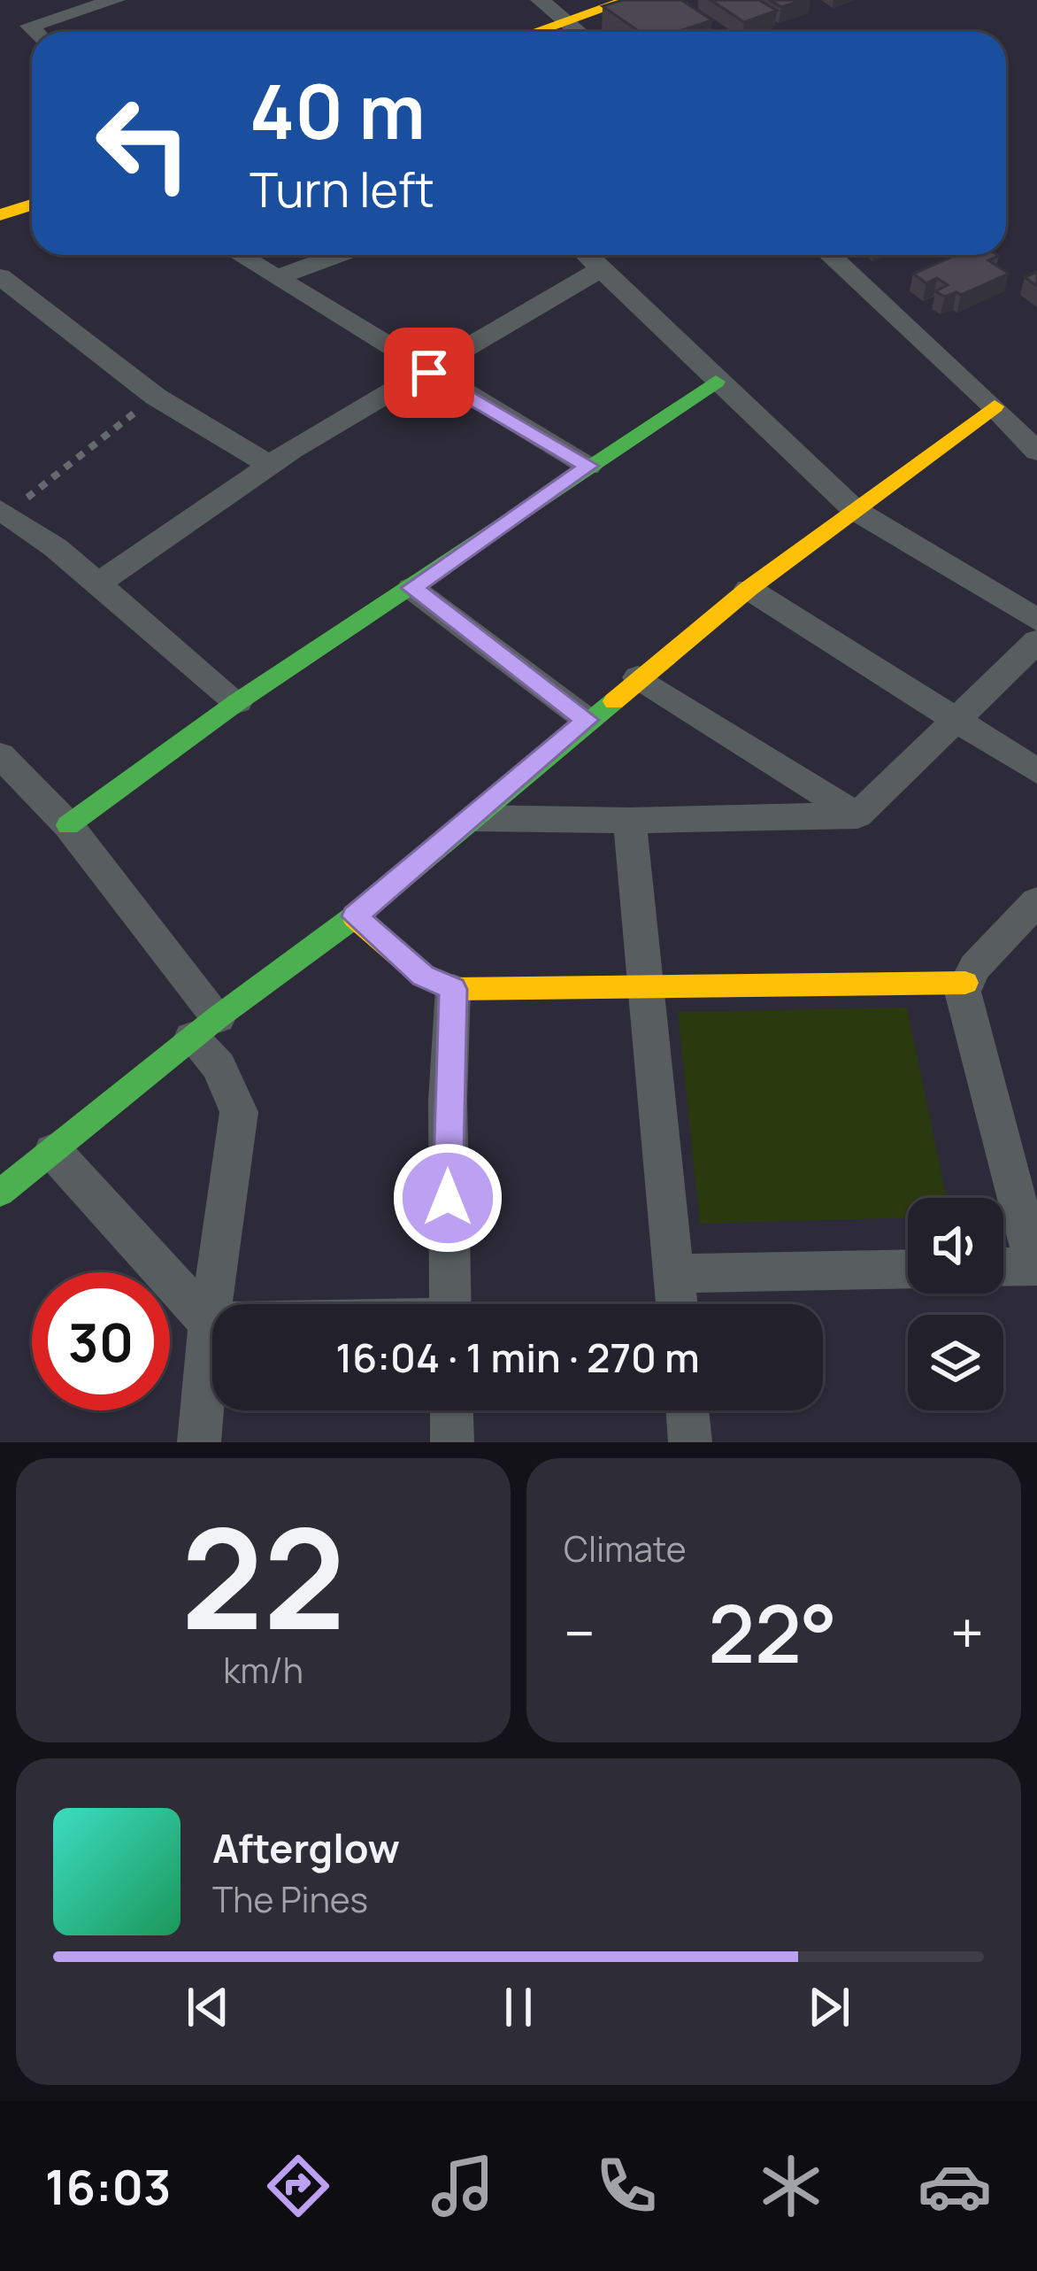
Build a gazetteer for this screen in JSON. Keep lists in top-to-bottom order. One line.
{"page":{"turn":["40 m","Turn left"],"limit":"30","trip":"16:04 · 1 min · 270 m","tile":[["22","km/h"],"Climate"],"heat":["−","22°","+"],"song":["Afterglow","The Pines"],"tabs":"16:03"}}
